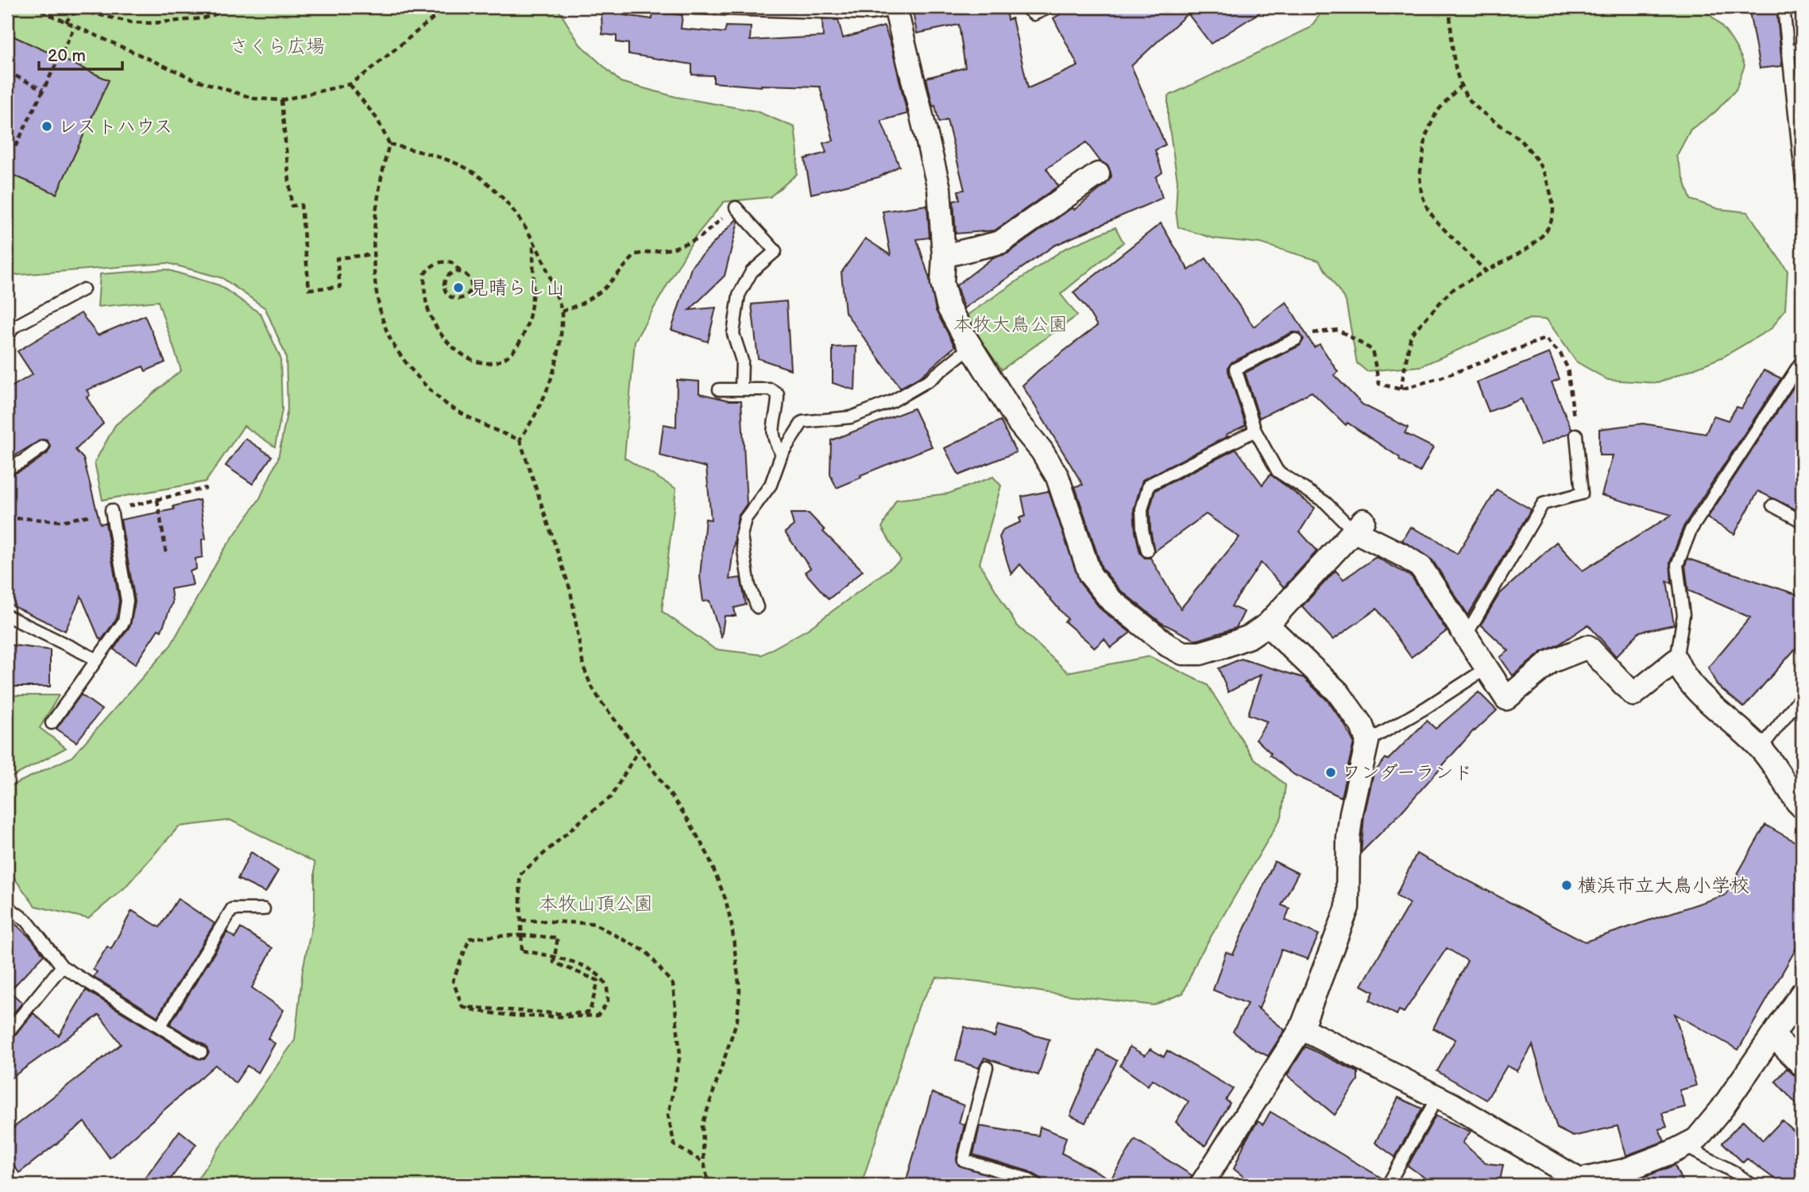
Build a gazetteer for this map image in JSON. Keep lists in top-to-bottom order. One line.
{"parks":["さくら広場","本牧大鳥公園","本牧山頂公園"],"places":["レストハウス","見晴らし山","ワンダーランド","横浜市立大鳥小学校"],"scale_bar":"20 m"}
